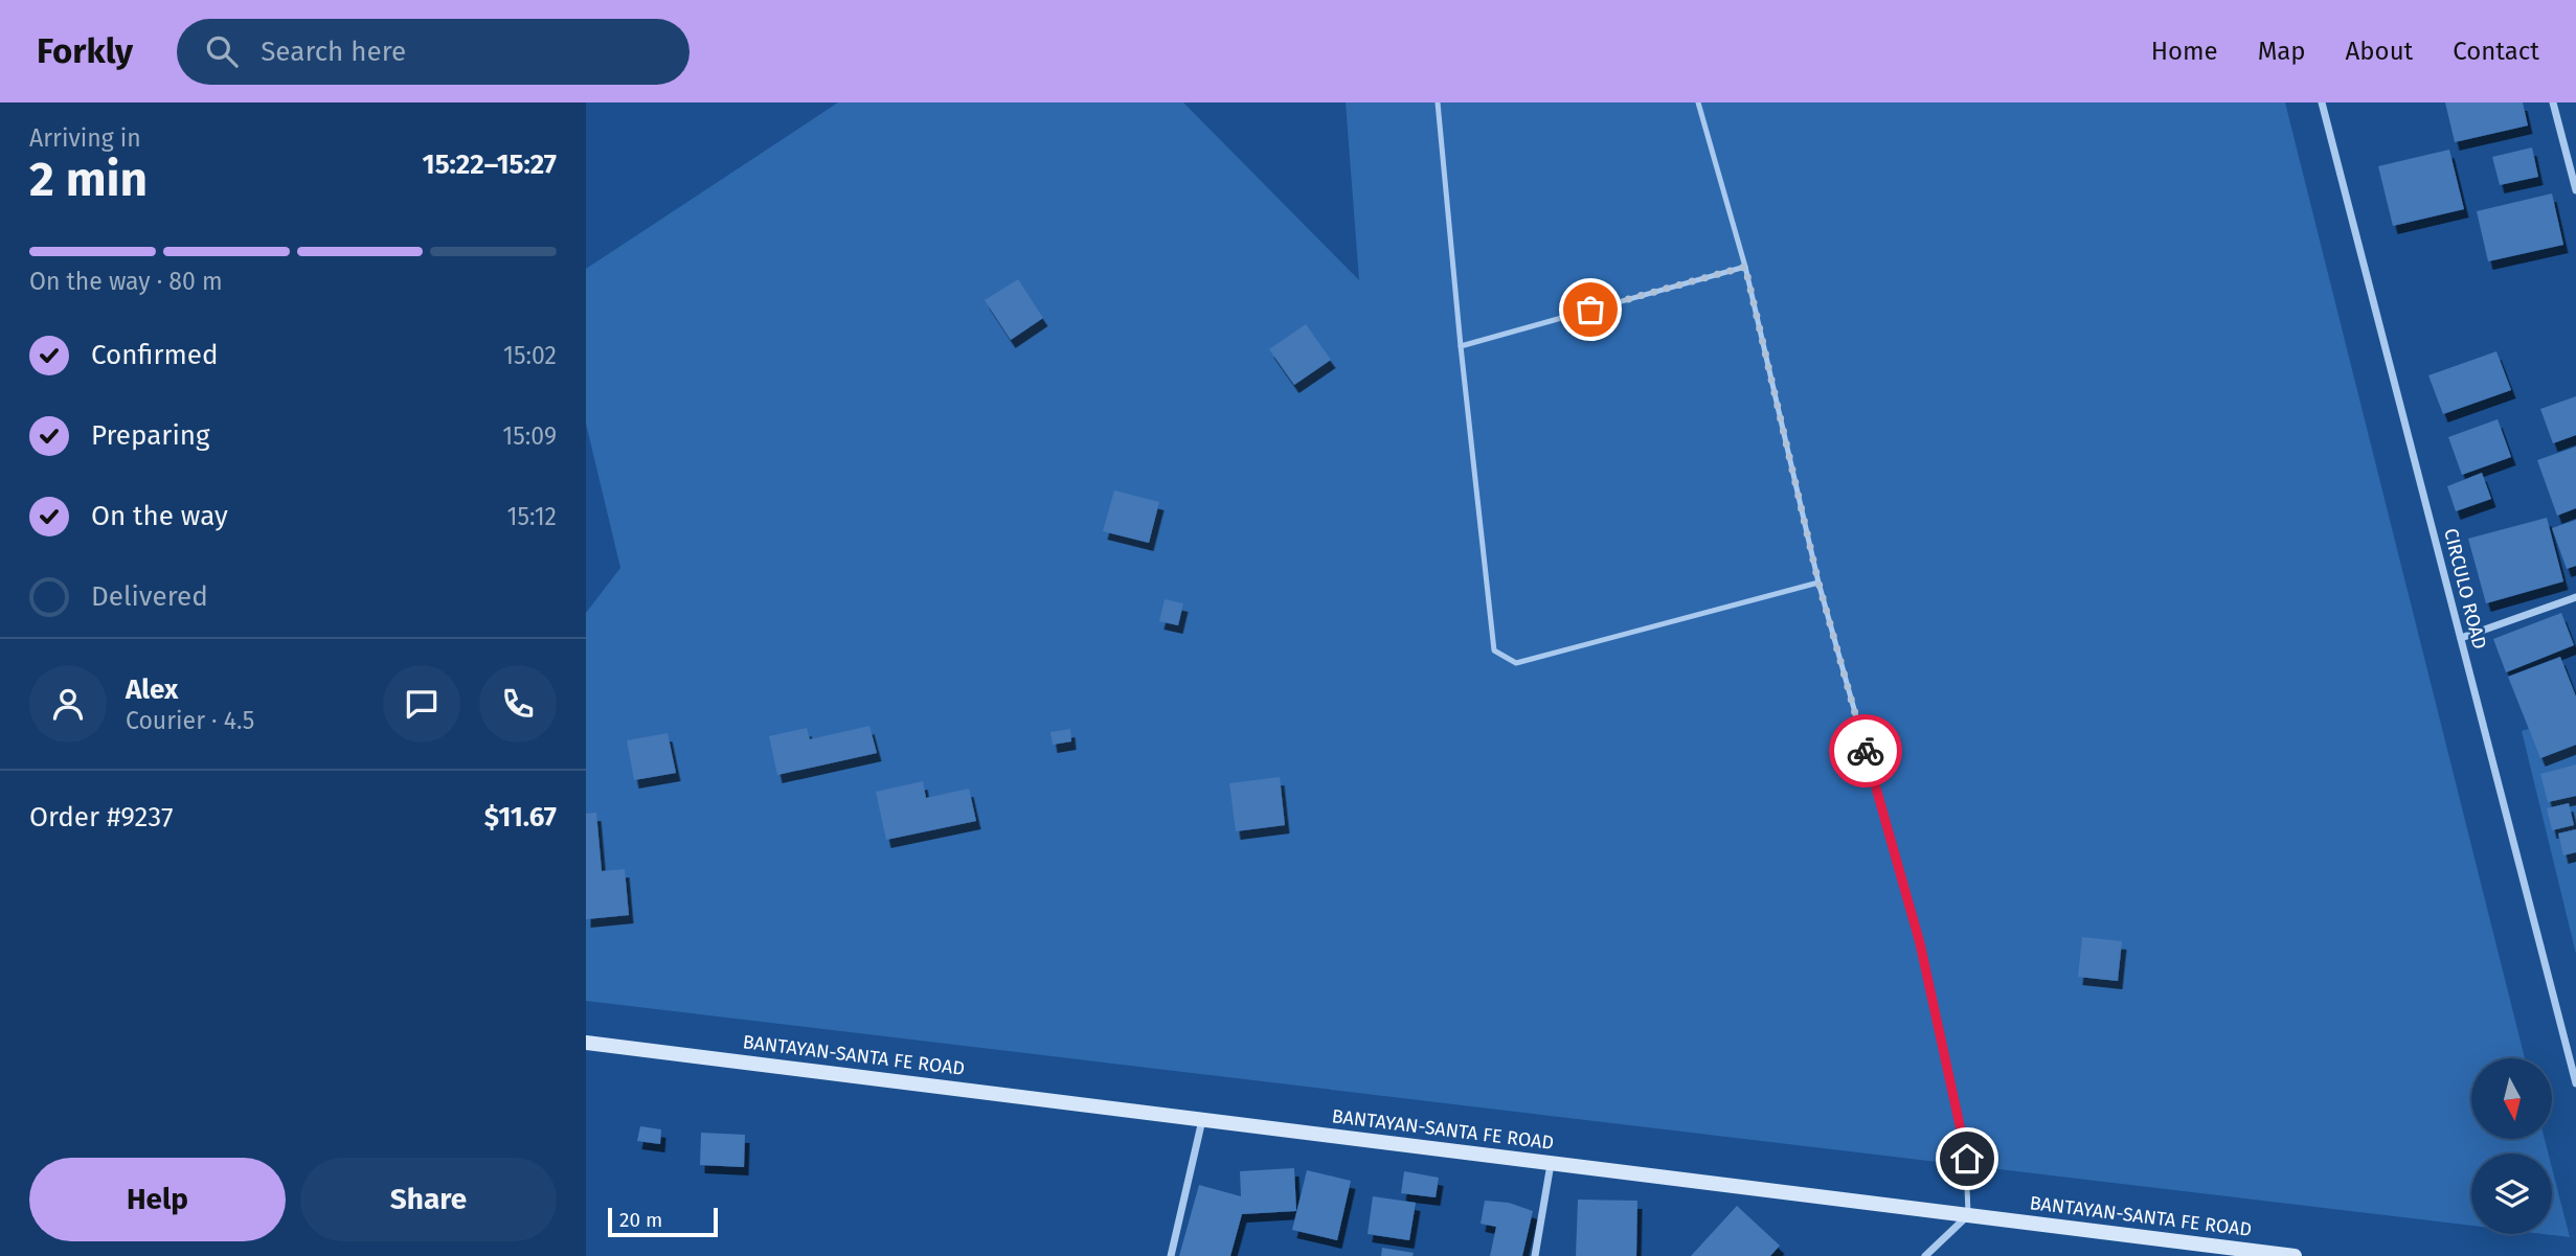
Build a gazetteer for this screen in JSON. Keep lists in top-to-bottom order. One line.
{"streets":{"main road":["BANTAYAN-SANTA FE ROAD"],"street":["CIRCULO ROAD"]},"scale_bar":"20 m","north":"bottom","page":{"header":"Forkly","search":"Search here","nav":["Home","Map","About","Contact"],"heading":["2 min","Arriving in","15:22–15:27"],"panel":["Alex","Courier · 4.5","Order #9237","$11.67"],"bar":"On the way · 80 m","list":[["Confirmed","15:02"],["Preparing","15:09"],["On the way","15:12"],"Delivered"],"buttons":["Help","Share"],"scale":"20 m"}}
